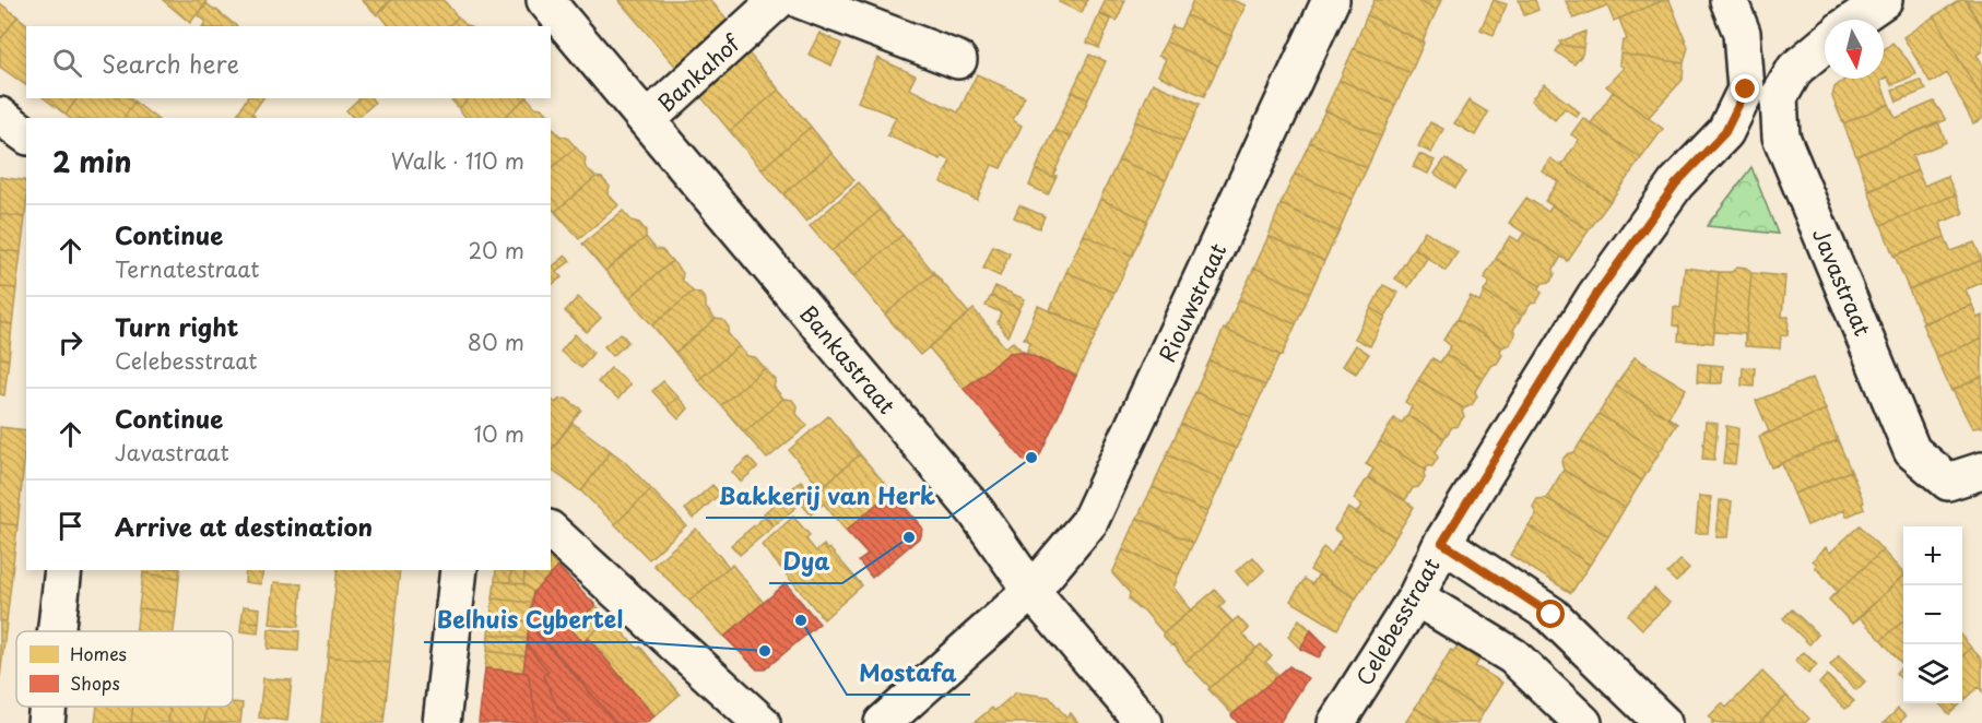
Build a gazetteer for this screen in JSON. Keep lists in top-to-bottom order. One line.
{"streets":{"street":["Bankahof","Javastraat","Riouwstraat","Bankastraat","Celebesstraat"]},"crossings":[["Bankahof","Bankastraat"],["Riouwstraat","Bankastraat"]],"places":["Bakkerij van Herk","Dya","Mostafa","Belhuis Cybertel"],"legend":["Homes","Shops"],"north":"bottom","page":{"search":"Search here","heading":["2 min","Walk · 110 m"],"list":[["Continue","Ternatestraat","20 m"],["Turn right","Celebesstraat","80 m"],["Continue","Javastraat","10 m"],"Arrive at destination"],"map_buttons":["+","−"]}}
